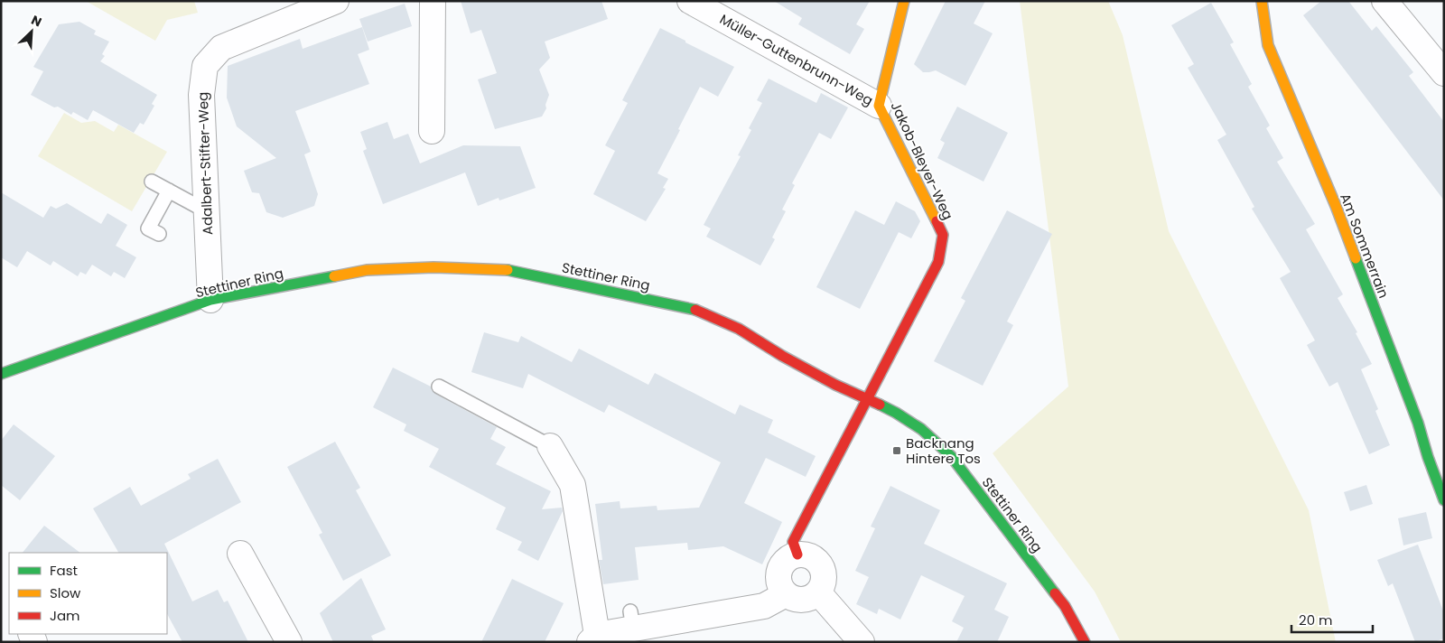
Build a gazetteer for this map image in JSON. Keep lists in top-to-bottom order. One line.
{"streets":{"street":["Müller-Guttenbrunn-Weg","Jakob-Bleyer-Weg","Adalbert-Stifter-Weg","Am Sommerrain","Stettiner Ring"]},"crossings":[["Müller-Guttenbrunn-Weg","Jakob-Bleyer-Weg"],["Jakob-Bleyer-Weg","Stettiner Ring"],["Adalbert-Stifter-Weg","Stettiner Ring"]],"places":{"transit":["Backnang Hintere Tos"]},"legend":["Fast","Slow","Jam"],"scale_bar":"20 m","north":"top right"}
